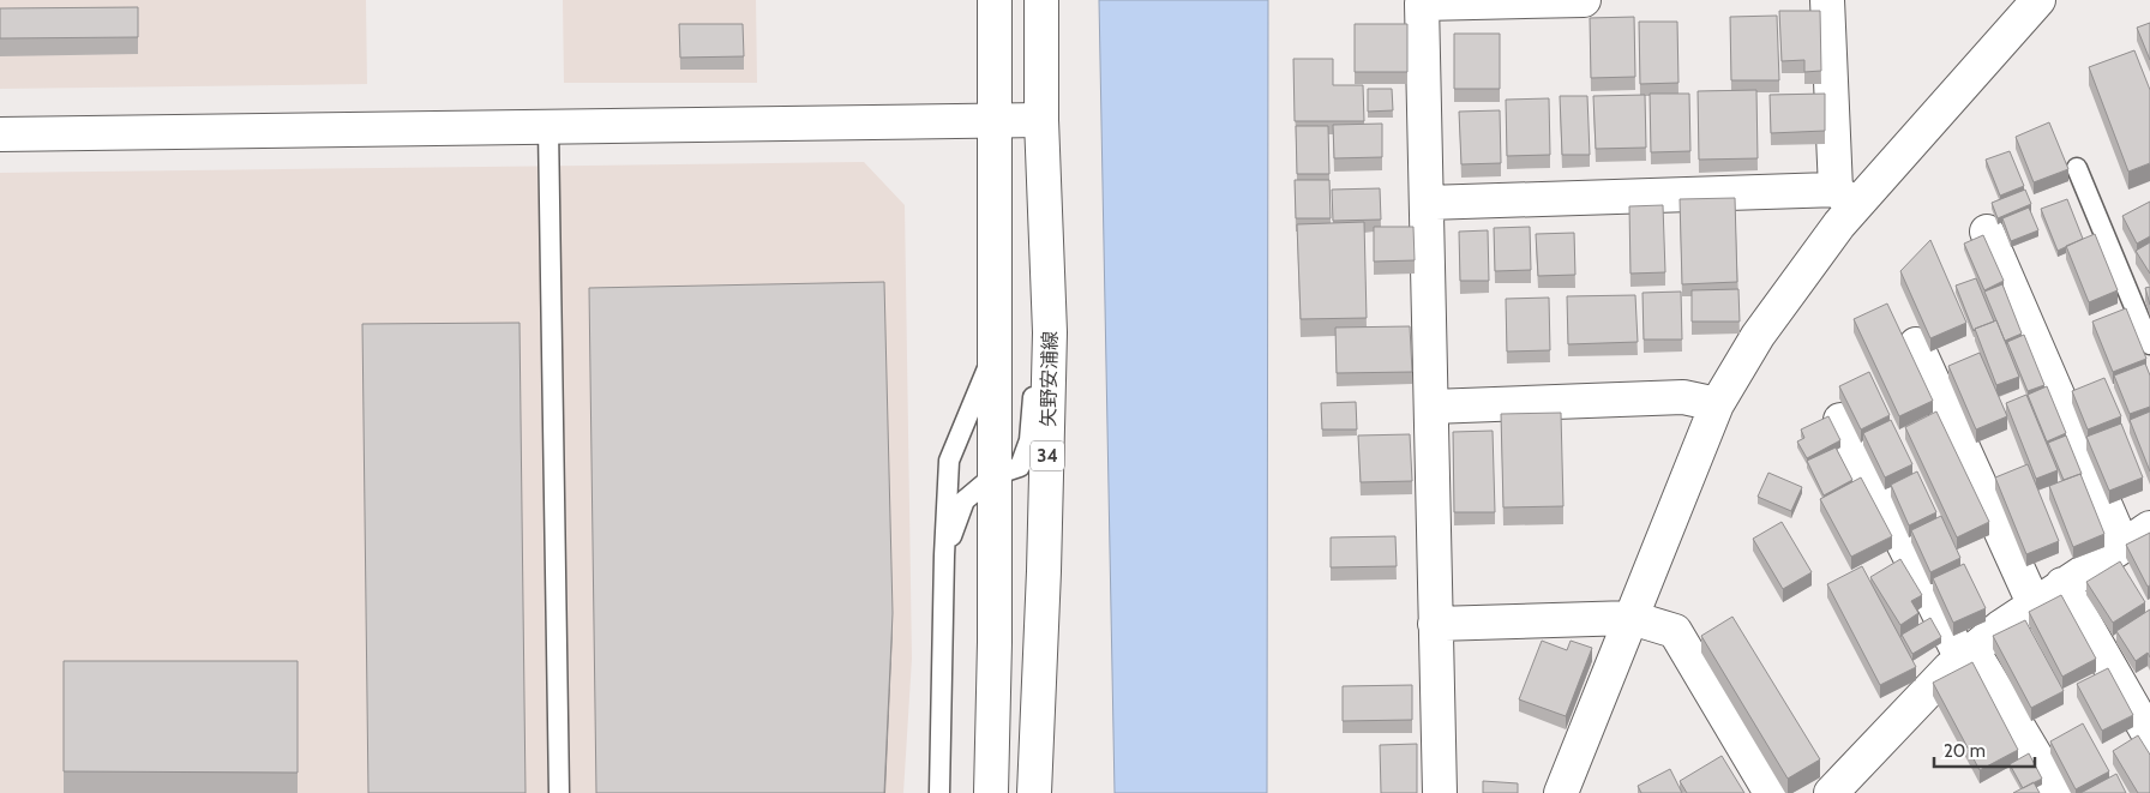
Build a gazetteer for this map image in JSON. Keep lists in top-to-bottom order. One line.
{"streets":{"street":["矢野安浦線","34"]},"scale_bar":"20 m"}
